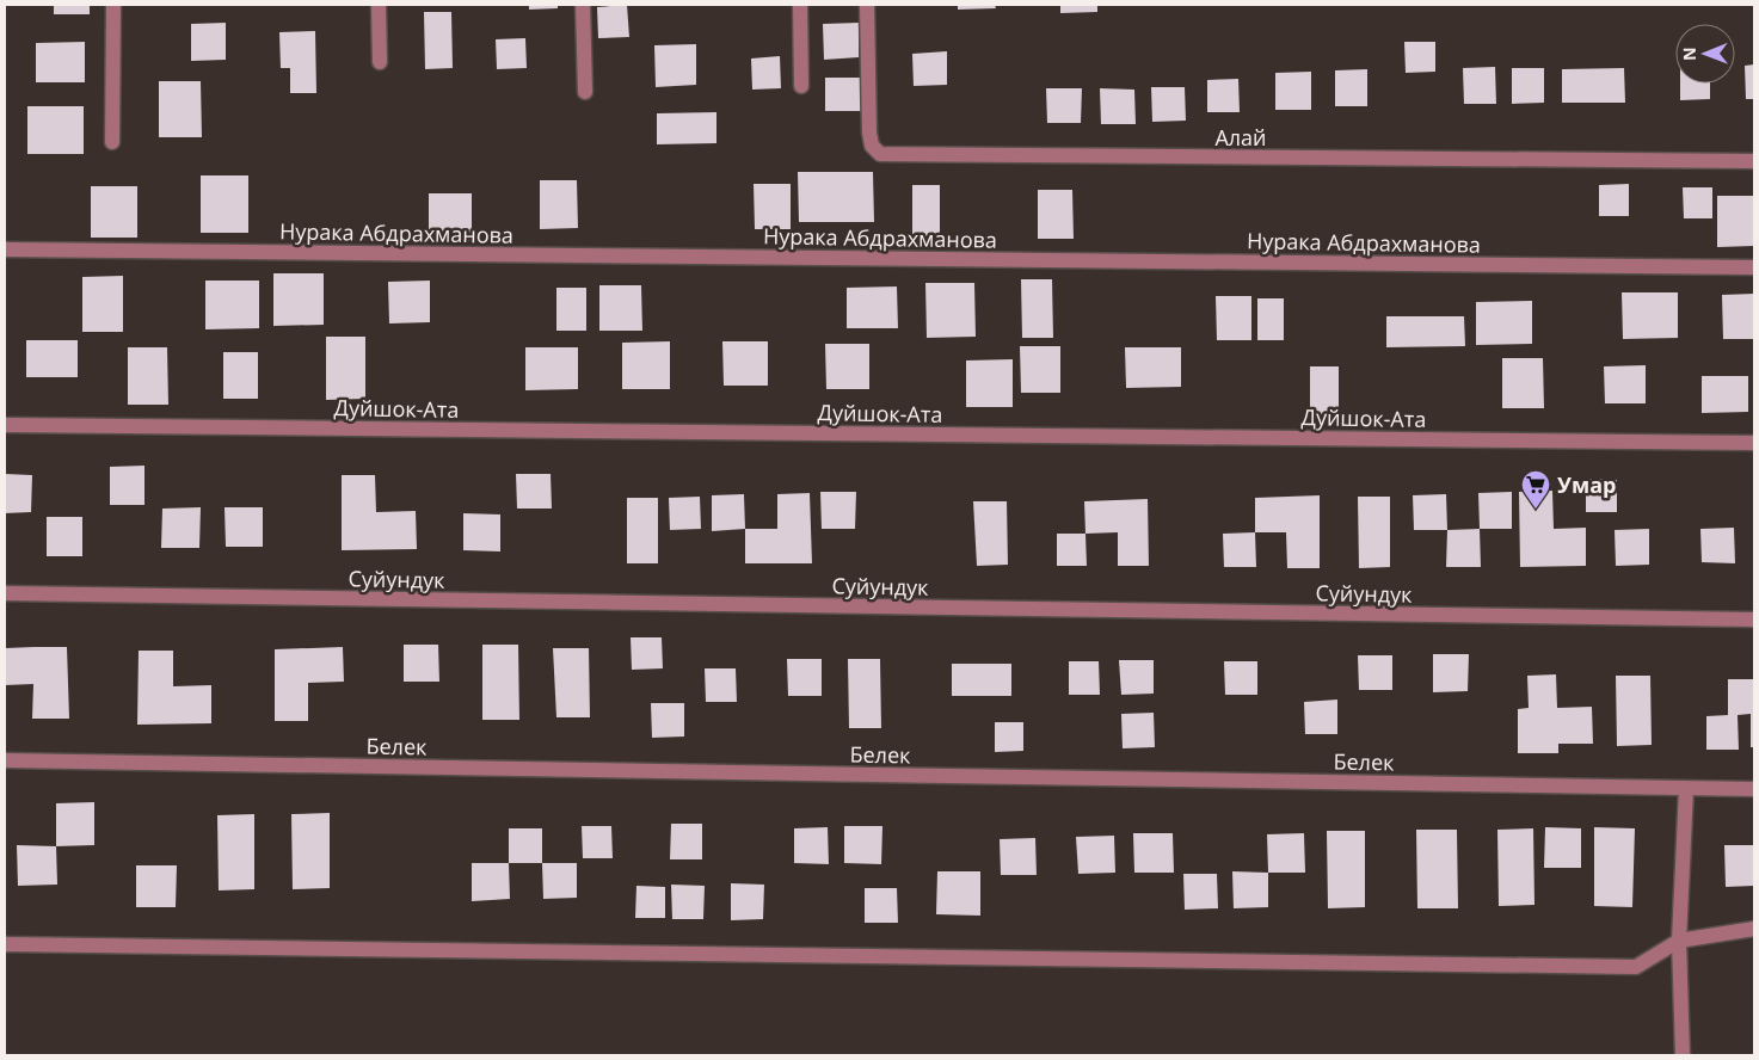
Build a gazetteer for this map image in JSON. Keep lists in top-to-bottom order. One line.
{"streets":{"street":["Алай","Нурака Абдрахманова","Дуйшок-Ата","Суйундук","Белек"]},"places":{"supermarket":["Умар"]},"north":"left"}
